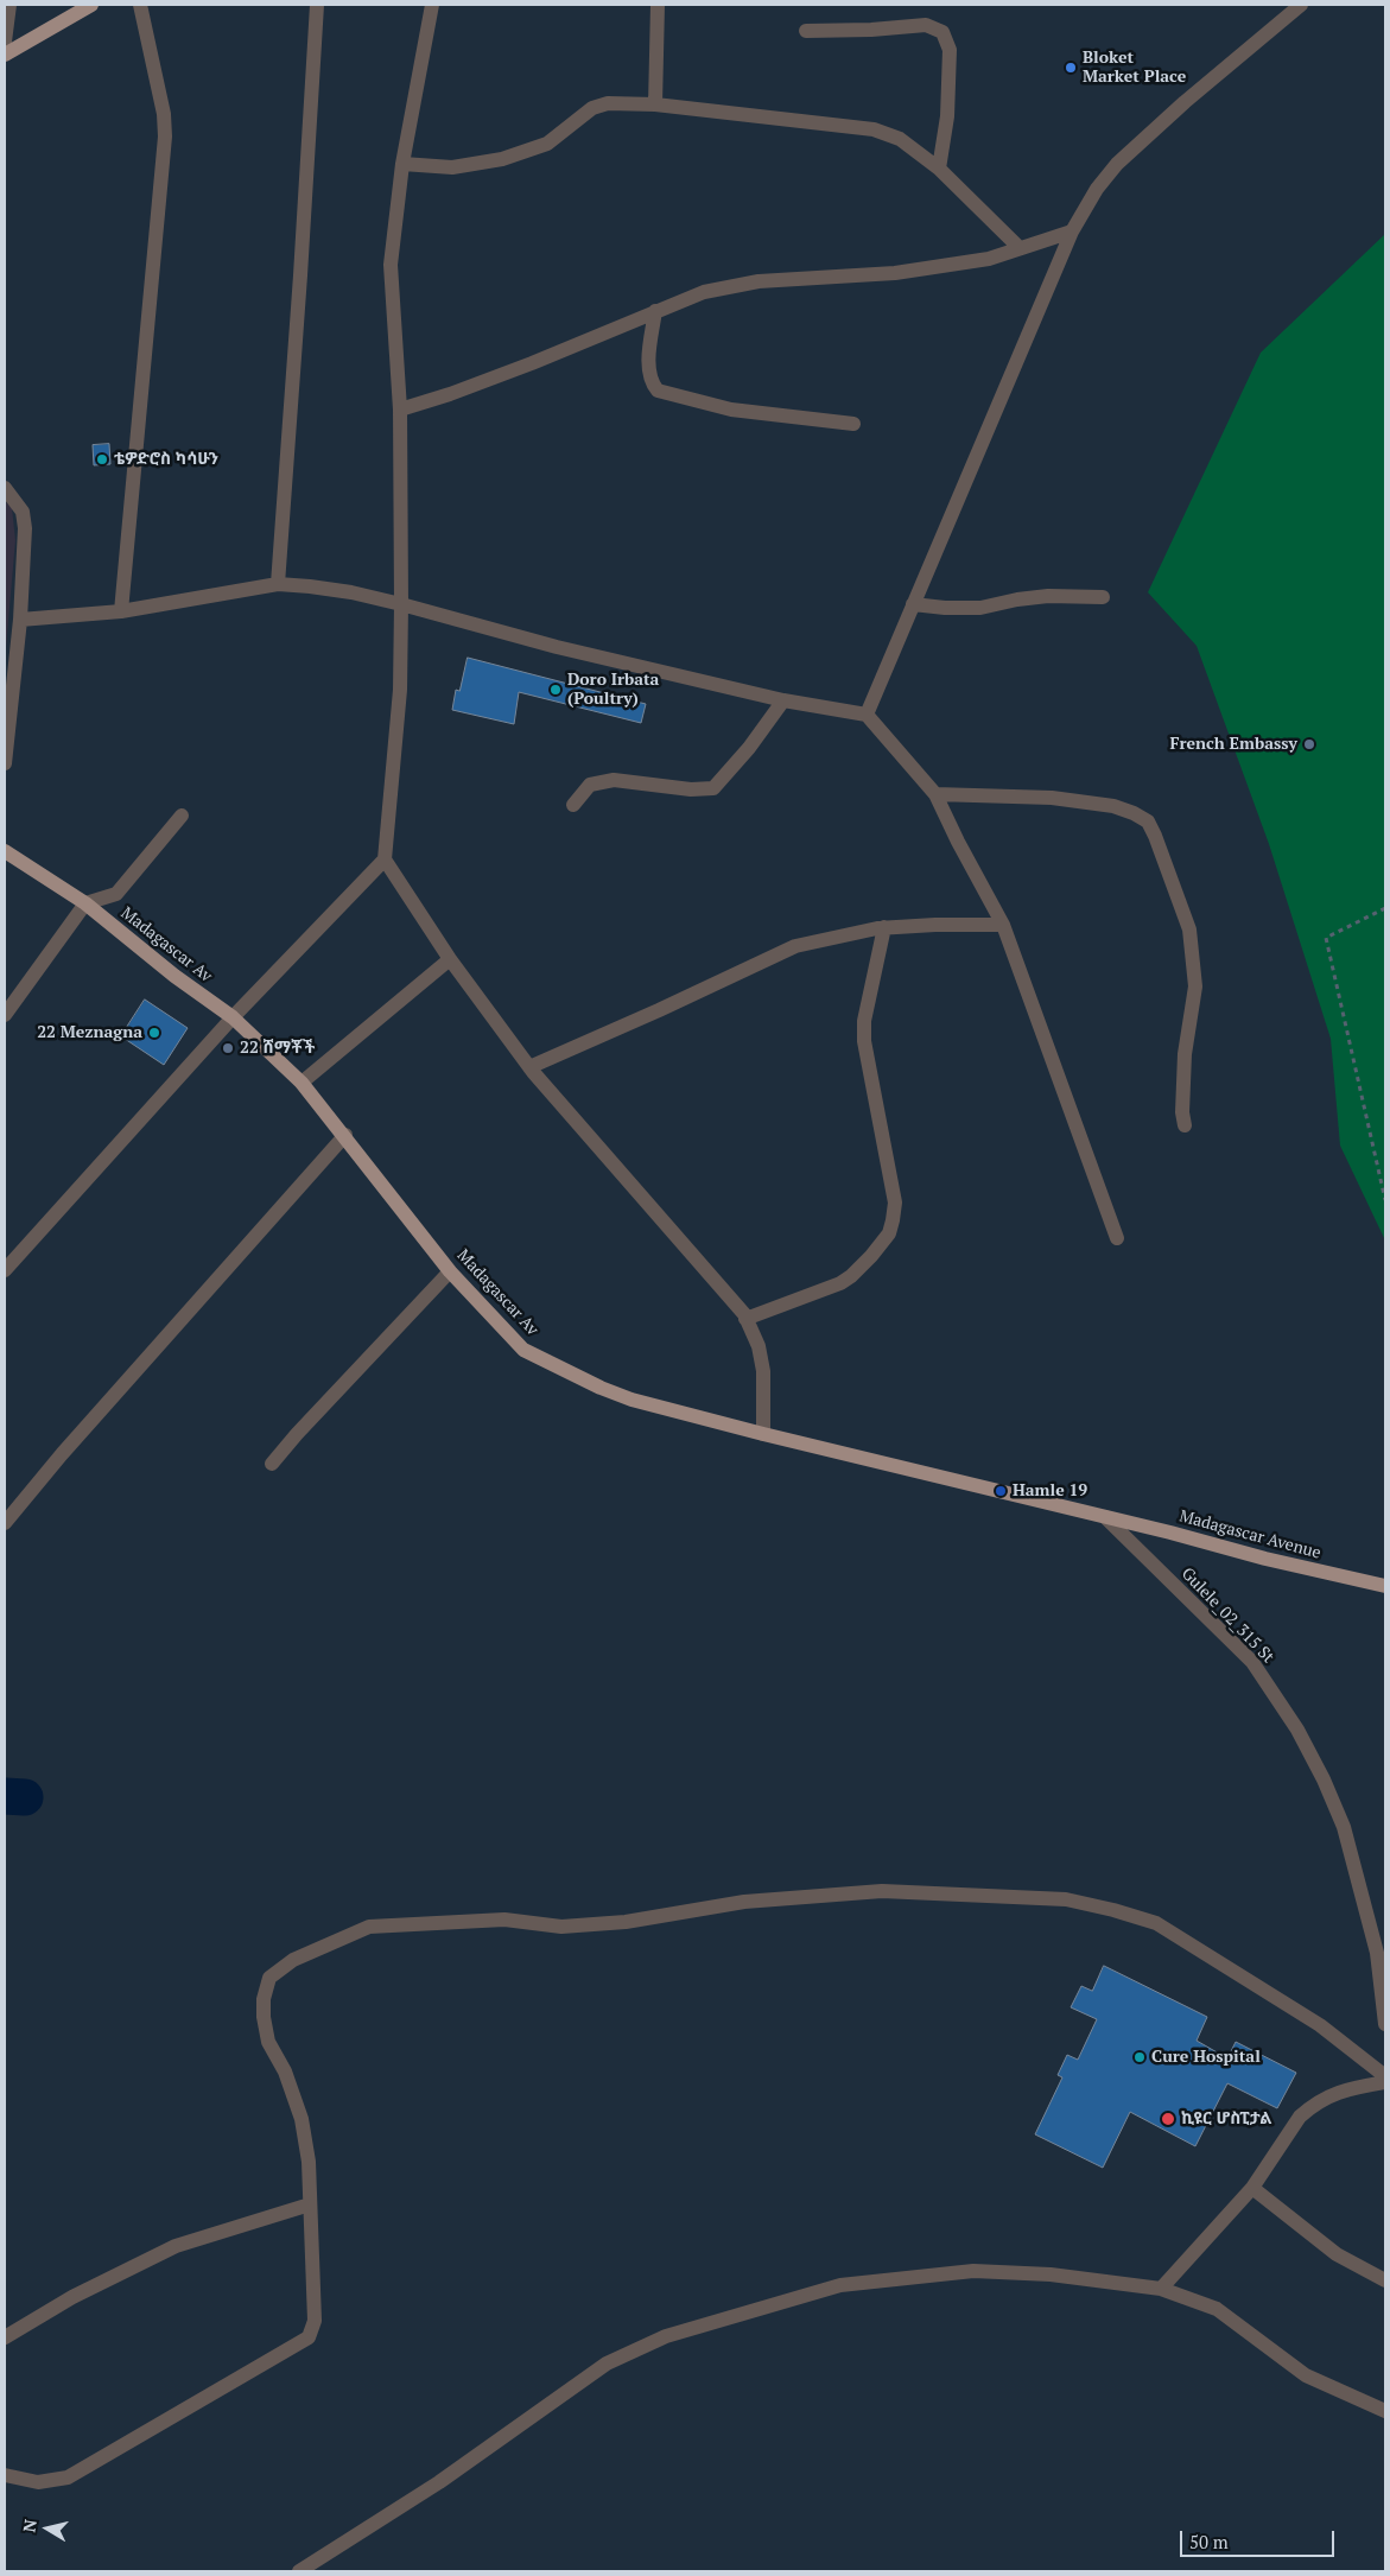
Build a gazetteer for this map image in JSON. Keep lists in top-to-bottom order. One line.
{"streets":{"main road":["Madagascar Av","Madagascar Avenue"],"street":["Gulele_02_315 St"]},"crossings":[["Madagascar Av","Madagascar Avenue"],["Madagascar Av","Gulele_02_315 St"],["Madagascar Avenue","Gulele_02_315 St"]],"places":["Bloket Market Place","ቴዎድሮስ ካሳሁን","Doro Irbata (Poultry)","French Embassy","22 Meznagna","22 ሸማቾች","Hamle 19","Cure Hospital","ኪዩር ሆስፒታል"],"scale_bar":"50 m","north":"left"}
